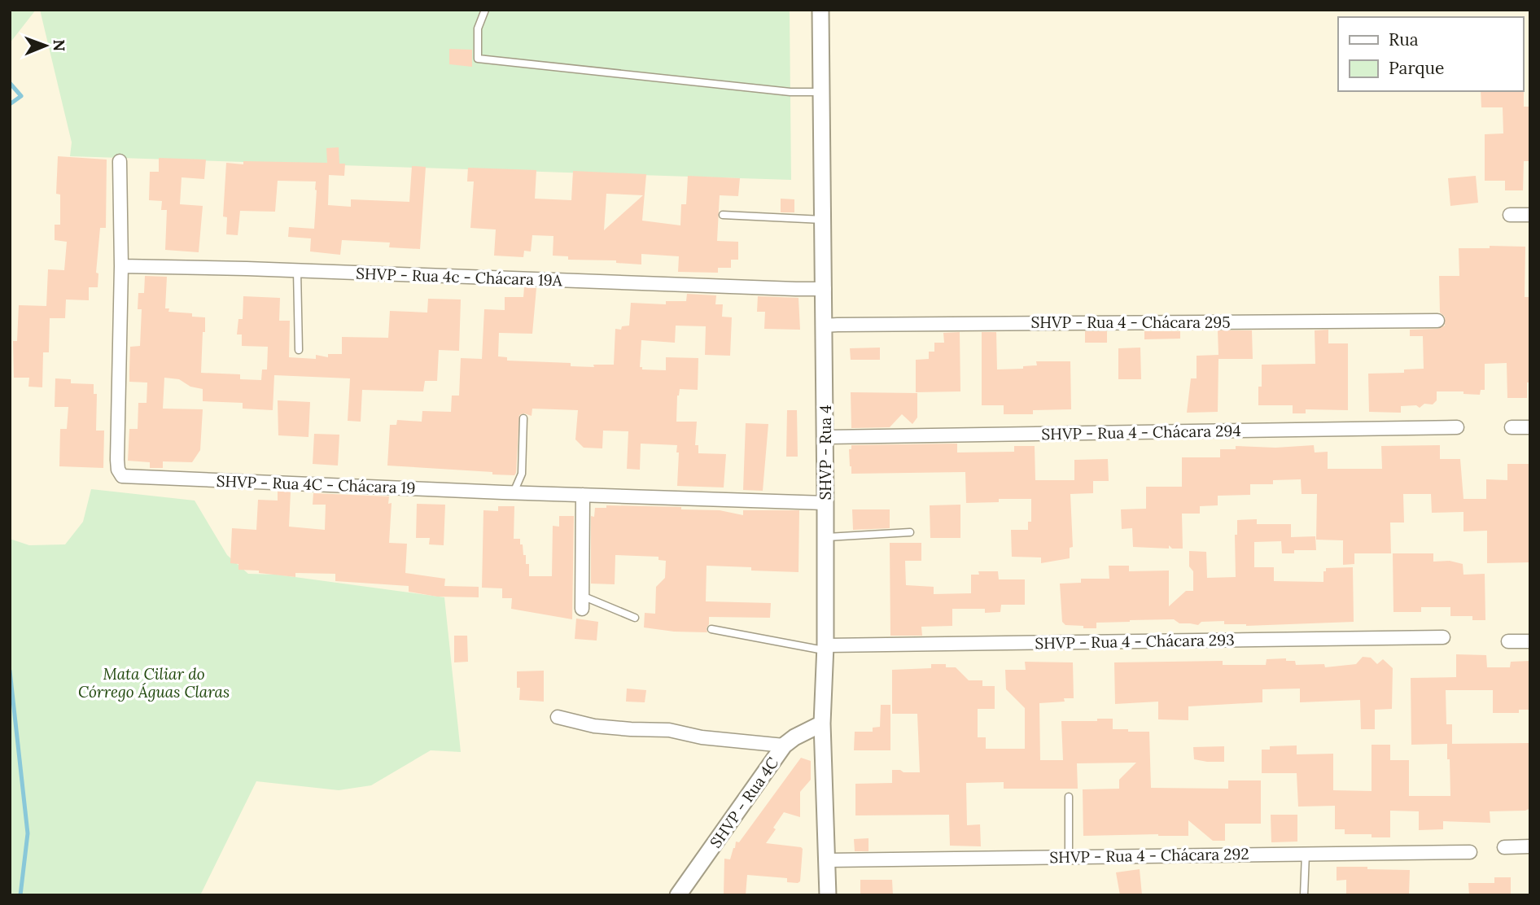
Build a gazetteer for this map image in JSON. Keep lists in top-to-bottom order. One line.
{"streets":{"street":["SHVP - Rua 4c - Chácara 19A","SHVP - Rua 4 - Chácara 295","SHVP - Rua 4 - Chácara 294","SHVP - Rua 4","SHVP - Rua 4C - Chácara 19","SHVP - Rua 4 - Chácara 293","SHVP - Rua 4C","SHVP - Rua 4 - Chácara 292"]},"crossings":[["SHVP - Rua 4c - Chácara 19A","SHVP - Rua 4"],["SHVP - Rua 4c - Chácara 19A","SHVP - Rua 4C - Chácara 19"],["SHVP - Rua 4 - Chácara 295","SHVP - Rua 4"],["SHVP - Rua 4 - Chácara 294","SHVP - Rua 4"],["SHVP - Rua 4","SHVP - Rua 4C - Chácara 19"],["SHVP - Rua 4","SHVP - Rua 4 - Chácara 293"],["SHVP - Rua 4","SHVP - Rua 4C"],["SHVP - Rua 4","SHVP - Rua 4 - Chácara 292"]],"parks":["Mata Ciliar do Córrego Águas Claras"],"legend":["Rua","Parque"],"north":"right"}
